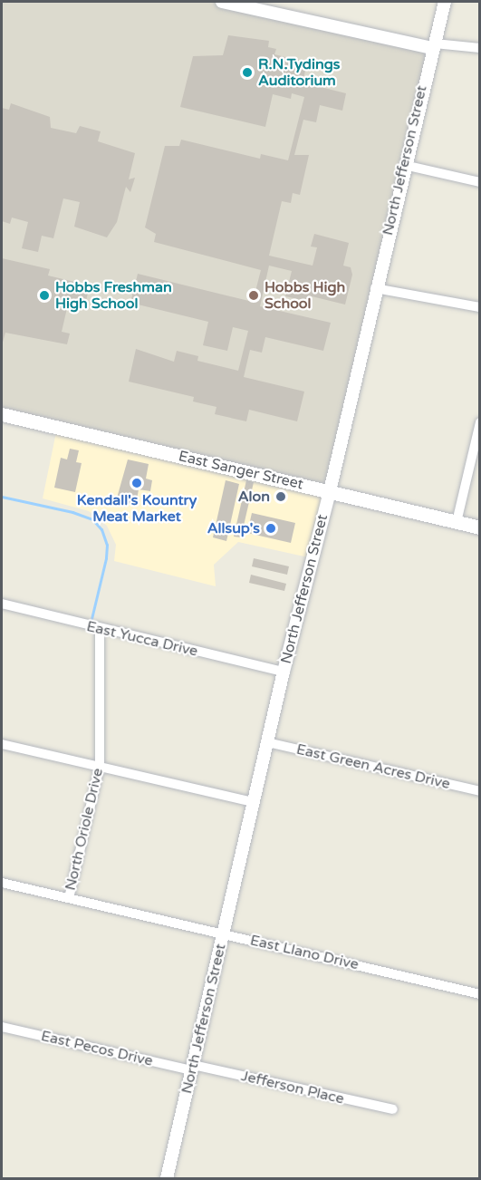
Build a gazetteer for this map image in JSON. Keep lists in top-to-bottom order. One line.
{"streets":{"main road":["East Sanger Street"],"street":["North Jefferson Street","East Yucca Drive","East Green Acres Drive","North Oriole Drive","East Llano Drive","East Pecos Drive","Jefferson Place"]},"crossings":[["North Jefferson Street","East Sanger Street"],["North Jefferson Street","East Yucca Drive"],["North Jefferson Street","East Green Acres Drive"],["North Jefferson Street","East Llano Drive"],["North Jefferson Street","East Pecos Drive"],["North Jefferson Street","Jefferson Place"],["East Yucca Drive","North Oriole Drive"],["North Oriole Drive","East Llano Drive"],["East Pecos Drive","Jefferson Place"]],"places":["R.N.Tydings Auditorium","Hobbs Freshman High School","Hobbs High School","Kendall's Kountry Meat Market","Alon","Allsup's"]}
